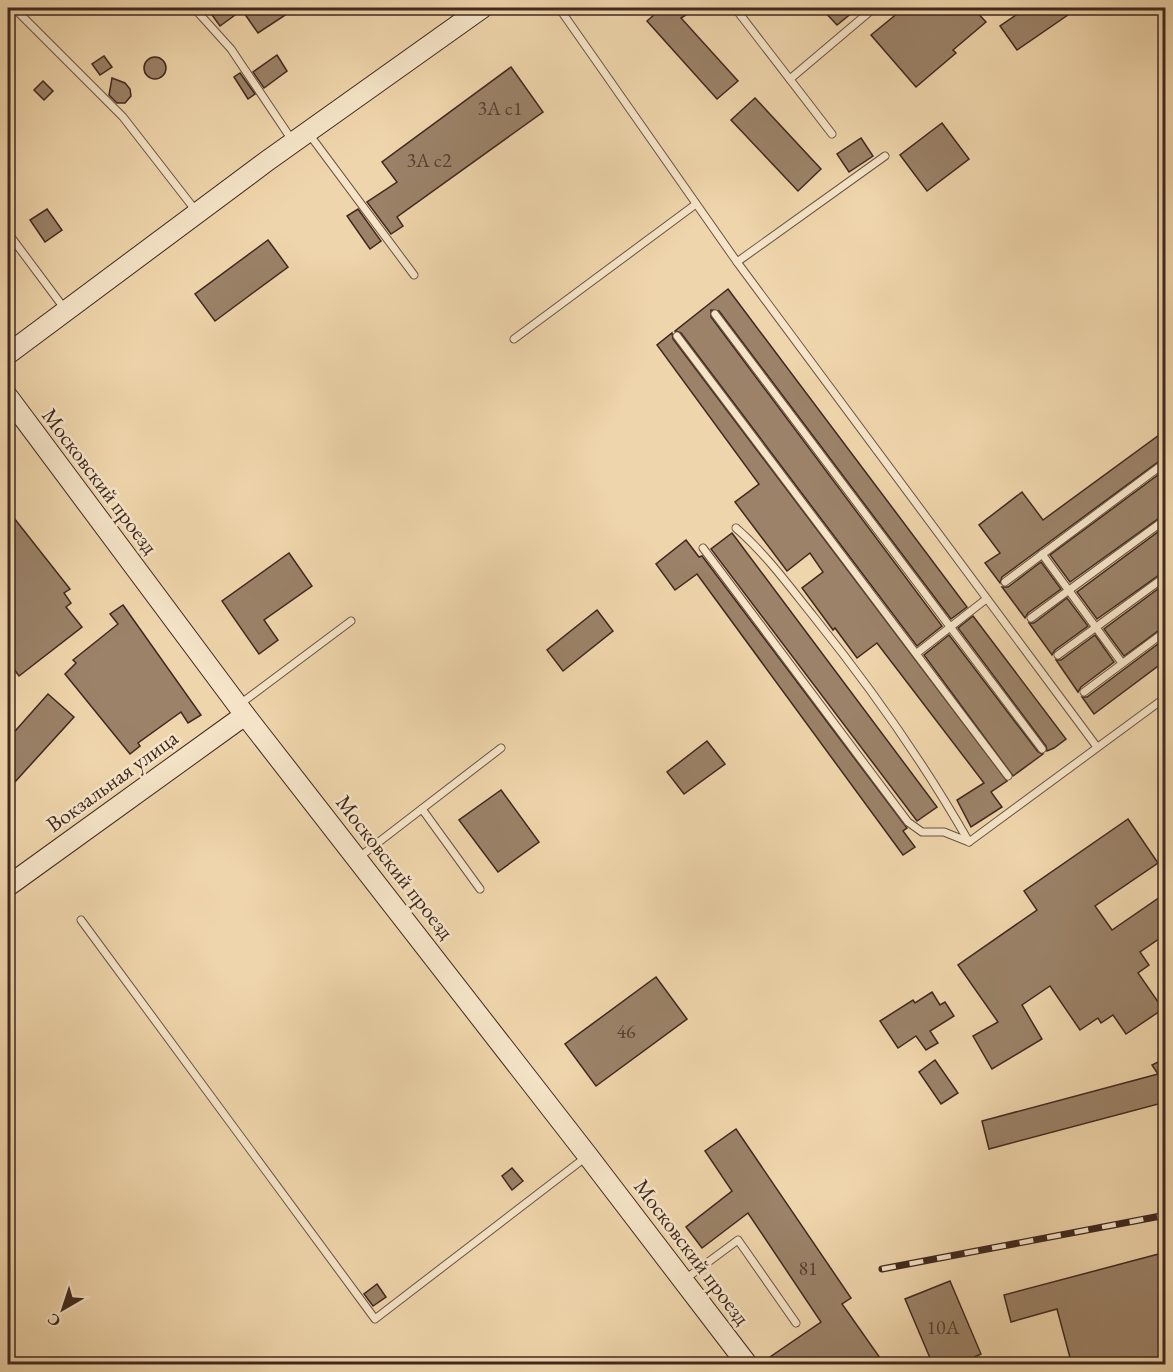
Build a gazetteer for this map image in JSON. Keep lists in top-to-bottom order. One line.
{"streets":{"street":["Московский проезд","Вокзальная улица"]},"crossings":[["Московский проезд","Вокзальная улица"]],"house_numbers":["3А с1","3А с2","46","81","10А"],"north":"bottom left"}
